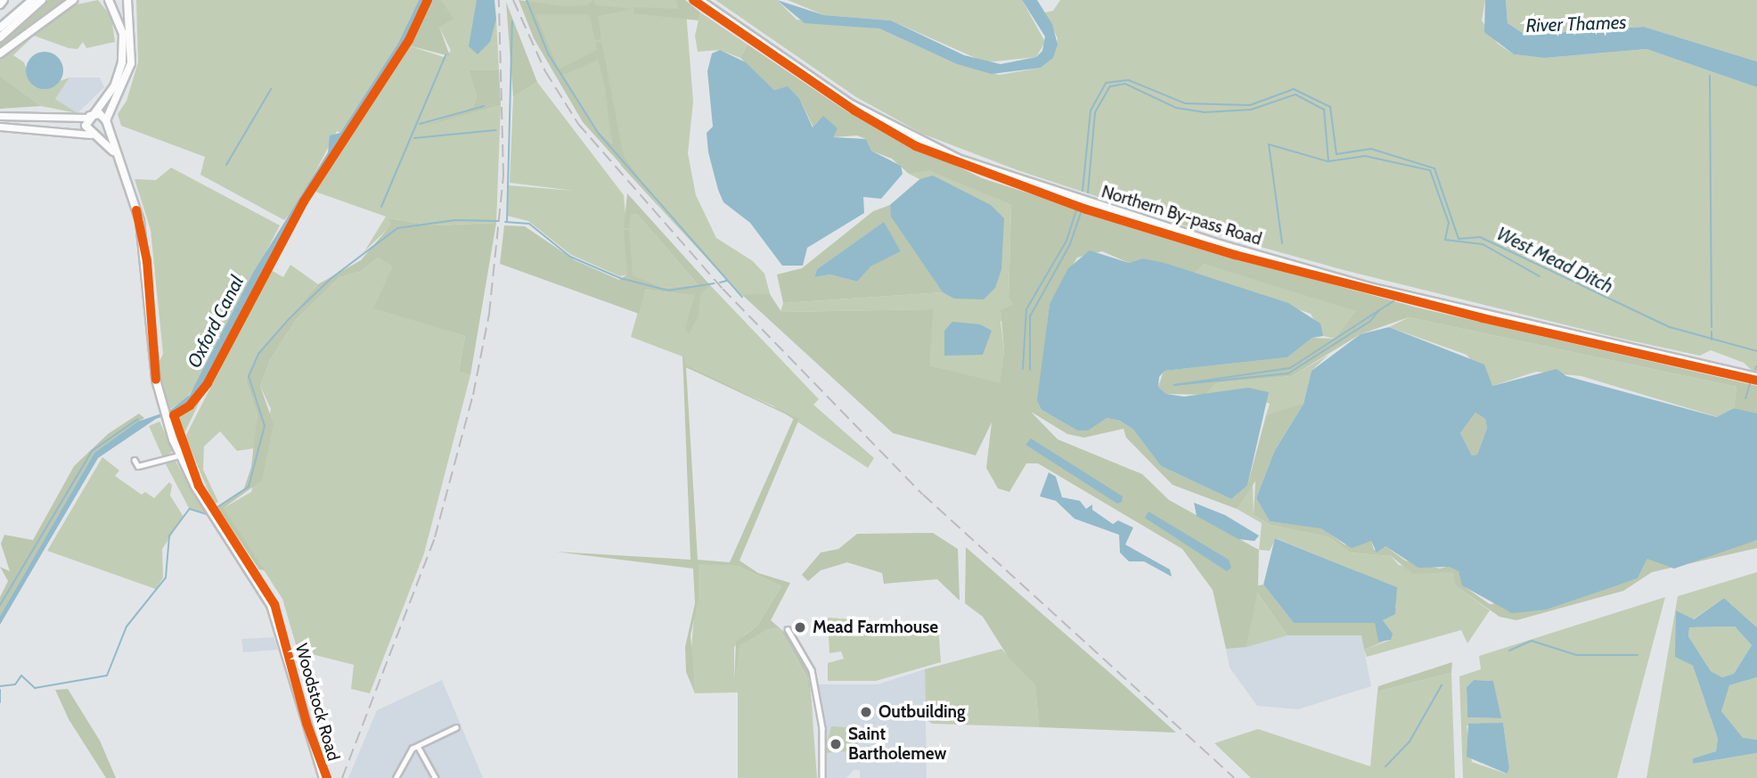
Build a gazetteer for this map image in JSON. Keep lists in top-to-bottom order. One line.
{"streets":{"highway":["Northern By-pass Road","Woodstock Road"]},"water":["River Thames","West Mead Ditch","Oxford Canal"],"places":["Mead Farmhouse","Outbuilding","Saint Bartholemew"]}
